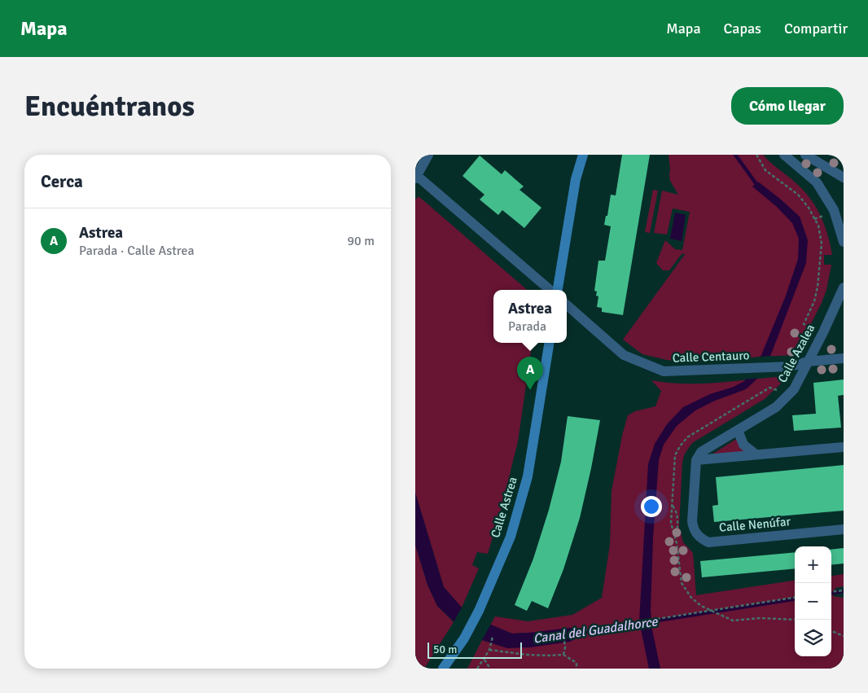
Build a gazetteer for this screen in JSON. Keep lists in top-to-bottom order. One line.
{"streets":{"street":["Calle Azalea","Calle Centauro","Calle Astrea","Calle Nenúfar"]},"crossings":[["Calle Azalea","Calle Centauro"],["Calle Azalea","Calle Nenúfar"]],"water":["Canal del Guadalhorce"],"scale_bar":"50 m","page":{"header":"Mapa","nav":["Mapa","Capas","Compartir"],"buttons":"Cómo llegar","title":"Encuéntranos","heading":"Cerca","list":[{"mark":"A","name":"Astrea","note":"Parada · Calle Astrea","value":"90 m"}],"popup":["Astrea","Parada"],"pins":"A","map_buttons":["+","−"],"scale":"50 m"}}
